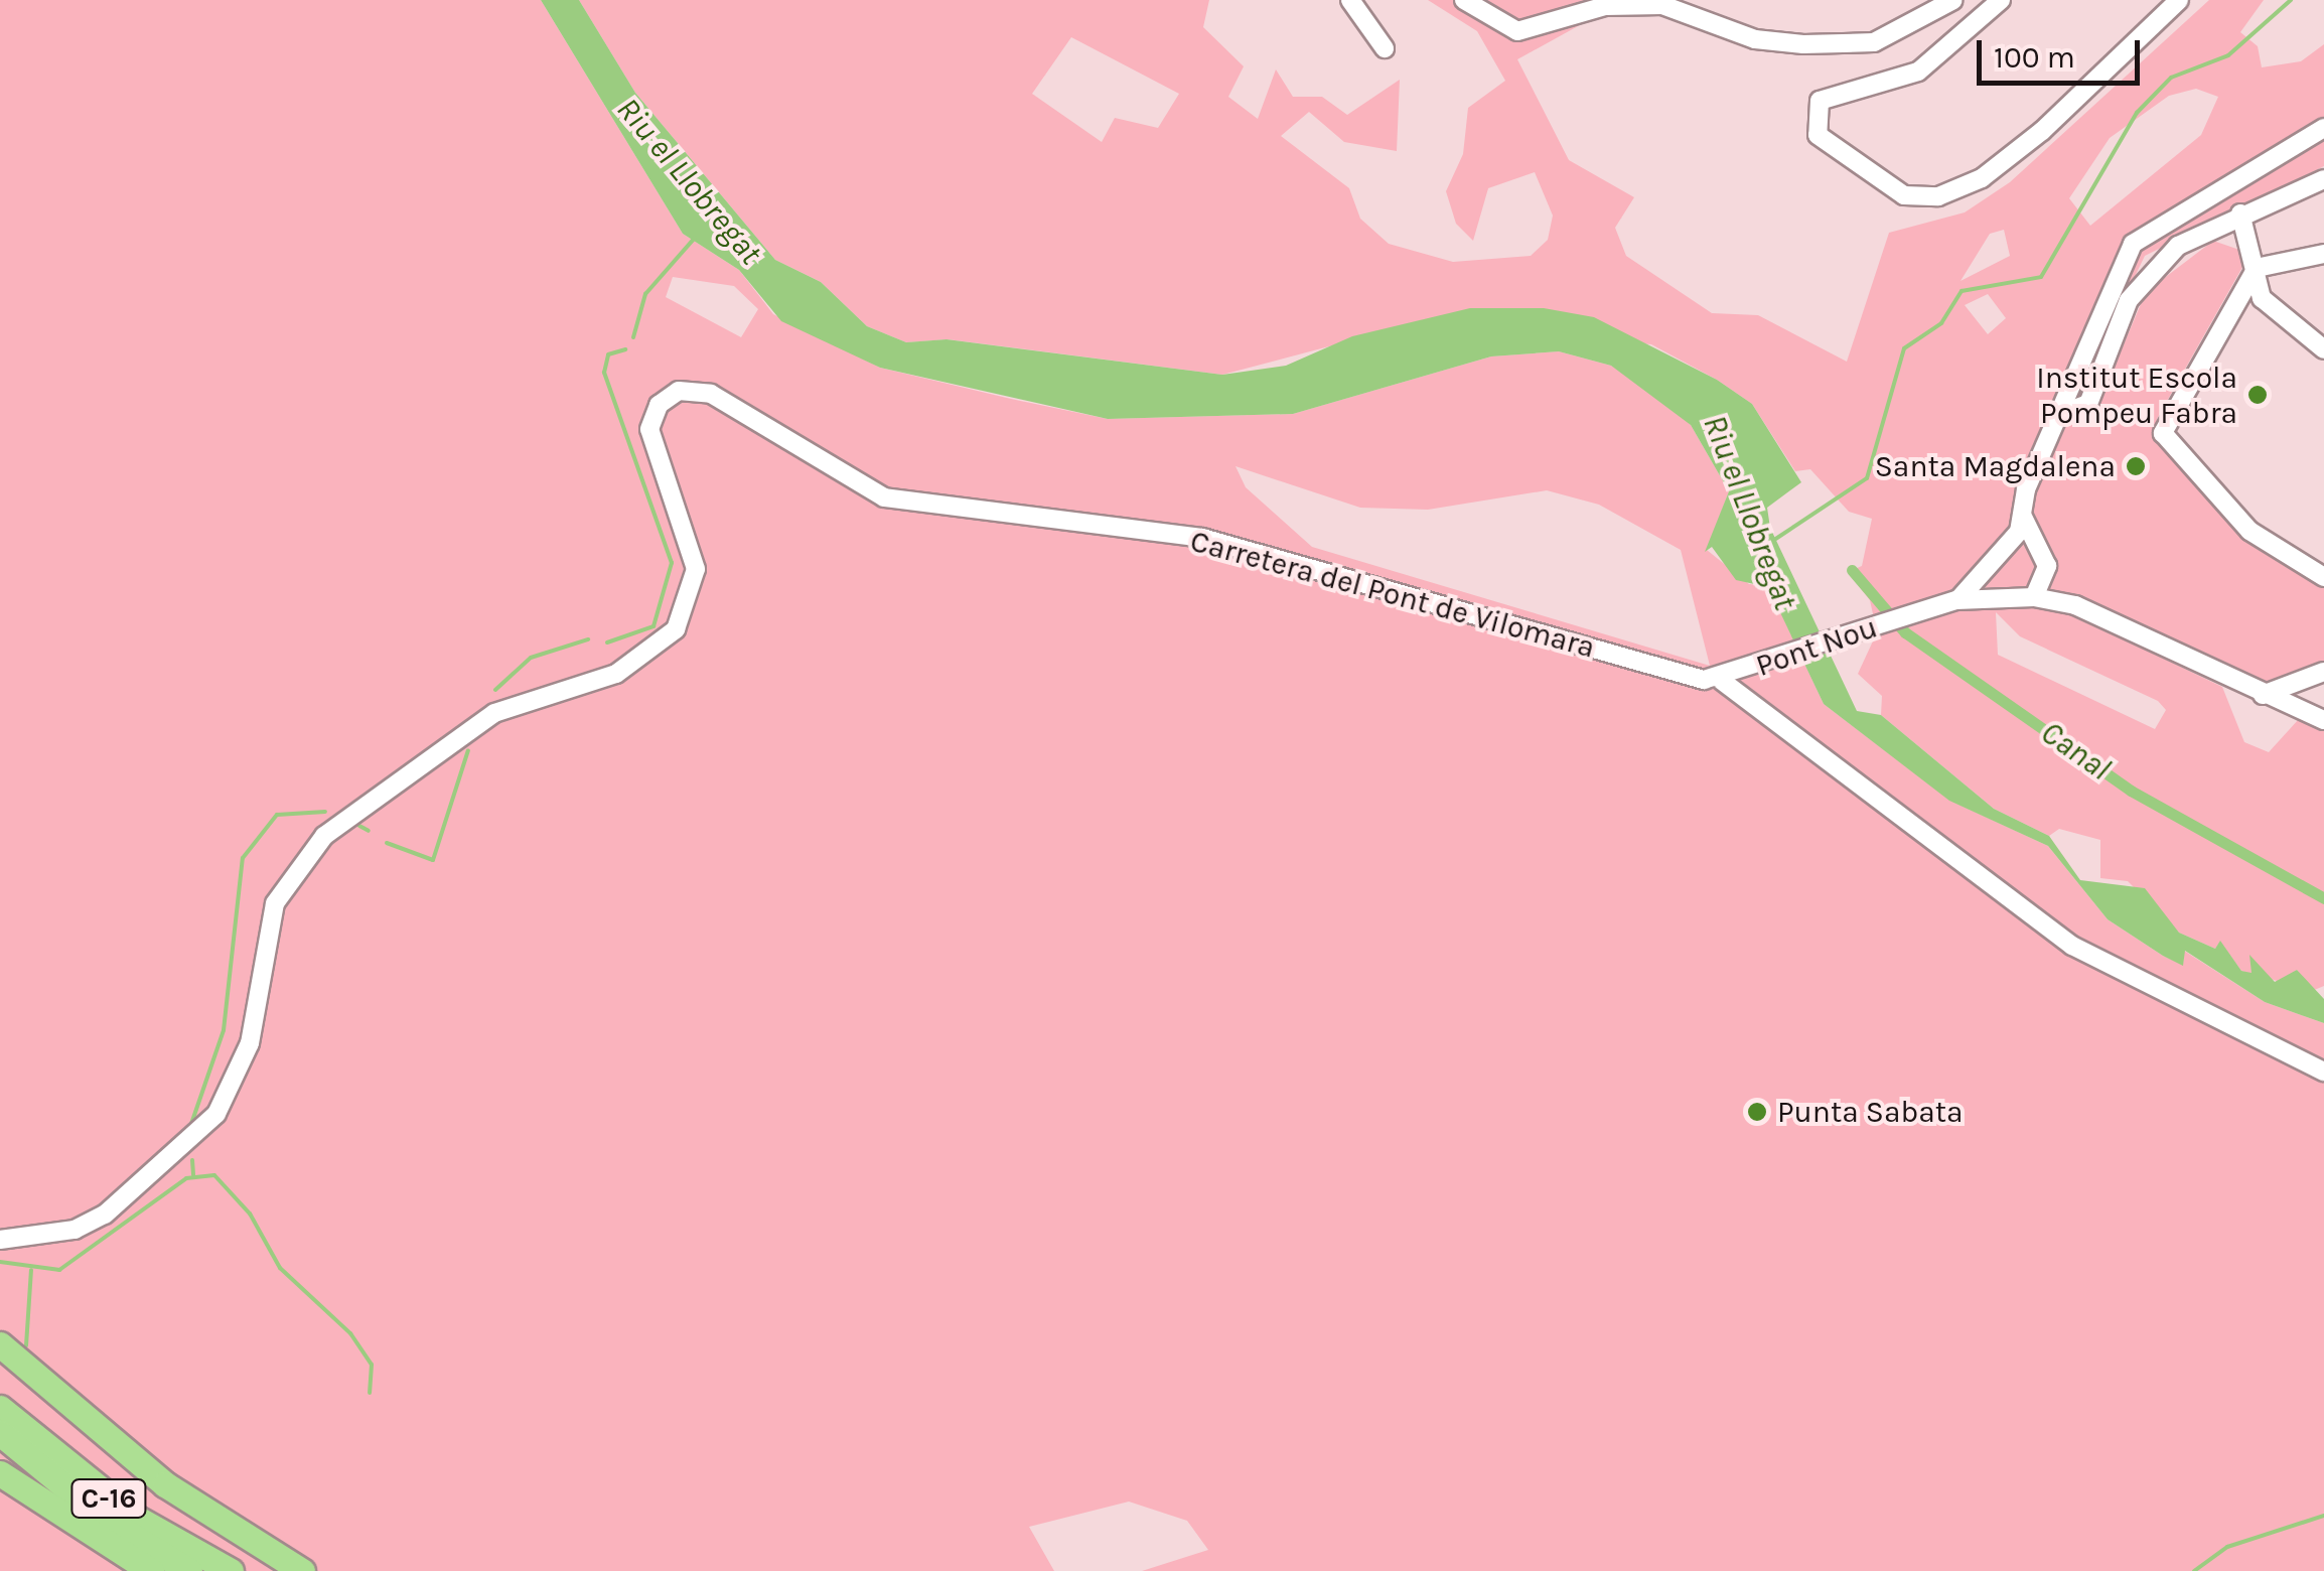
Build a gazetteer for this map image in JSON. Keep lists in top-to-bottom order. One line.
{"streets":{"highway":["C-16"],"street":["Carretera del Pont de Vilomara","Pont Nou"]},"crossings":[["Carretera del Pont de Vilomara","Pont Nou"]],"water":["Riu el Llobregat","Canal"],"places":["Institut Escola Pompeu Fabra","Santa Magdalena","Punta Sabata"],"scale_bar":"100 m"}
